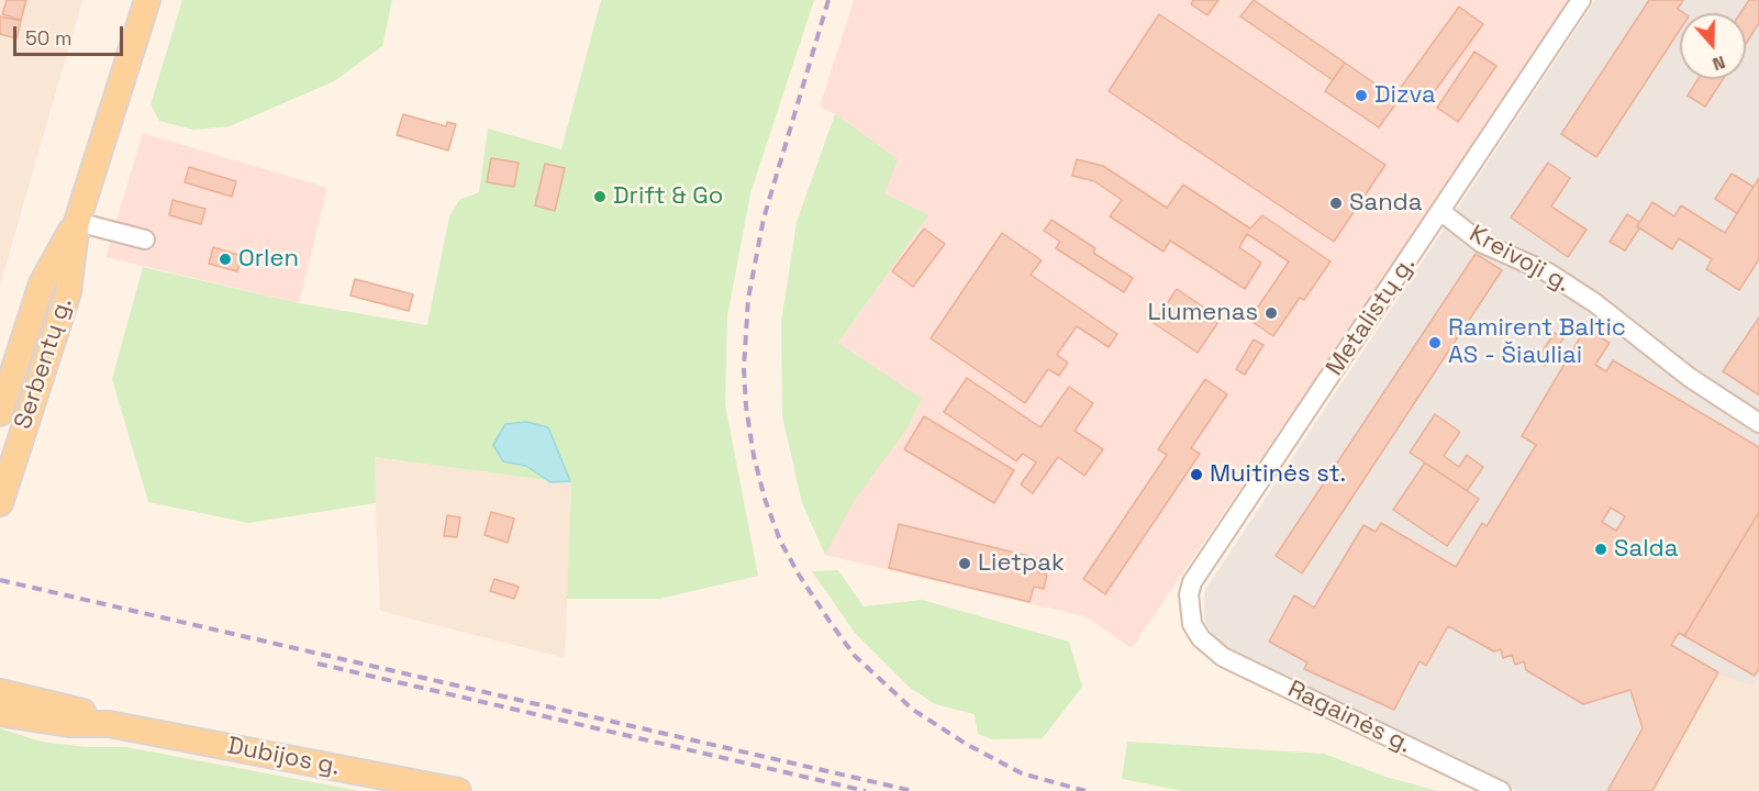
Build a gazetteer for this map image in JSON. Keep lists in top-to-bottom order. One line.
{"streets":{"main road":["Serbentų g.","Dubijos g."],"street":["Kreivoji g.","Metalistų g.","Ragainės g."]},"crossings":[["Kreivoji g.","Metalistų g."],["Metalistų g.","Ragainės g."]],"places":["Dizva","Drift & Go","Sanda","Orlen","Liumenas","Ramirent Baltic AS - Šiauliai","Muitinės st.","Salda","Lietpak"],"scale_bar":"50 m","north":"bottom"}
